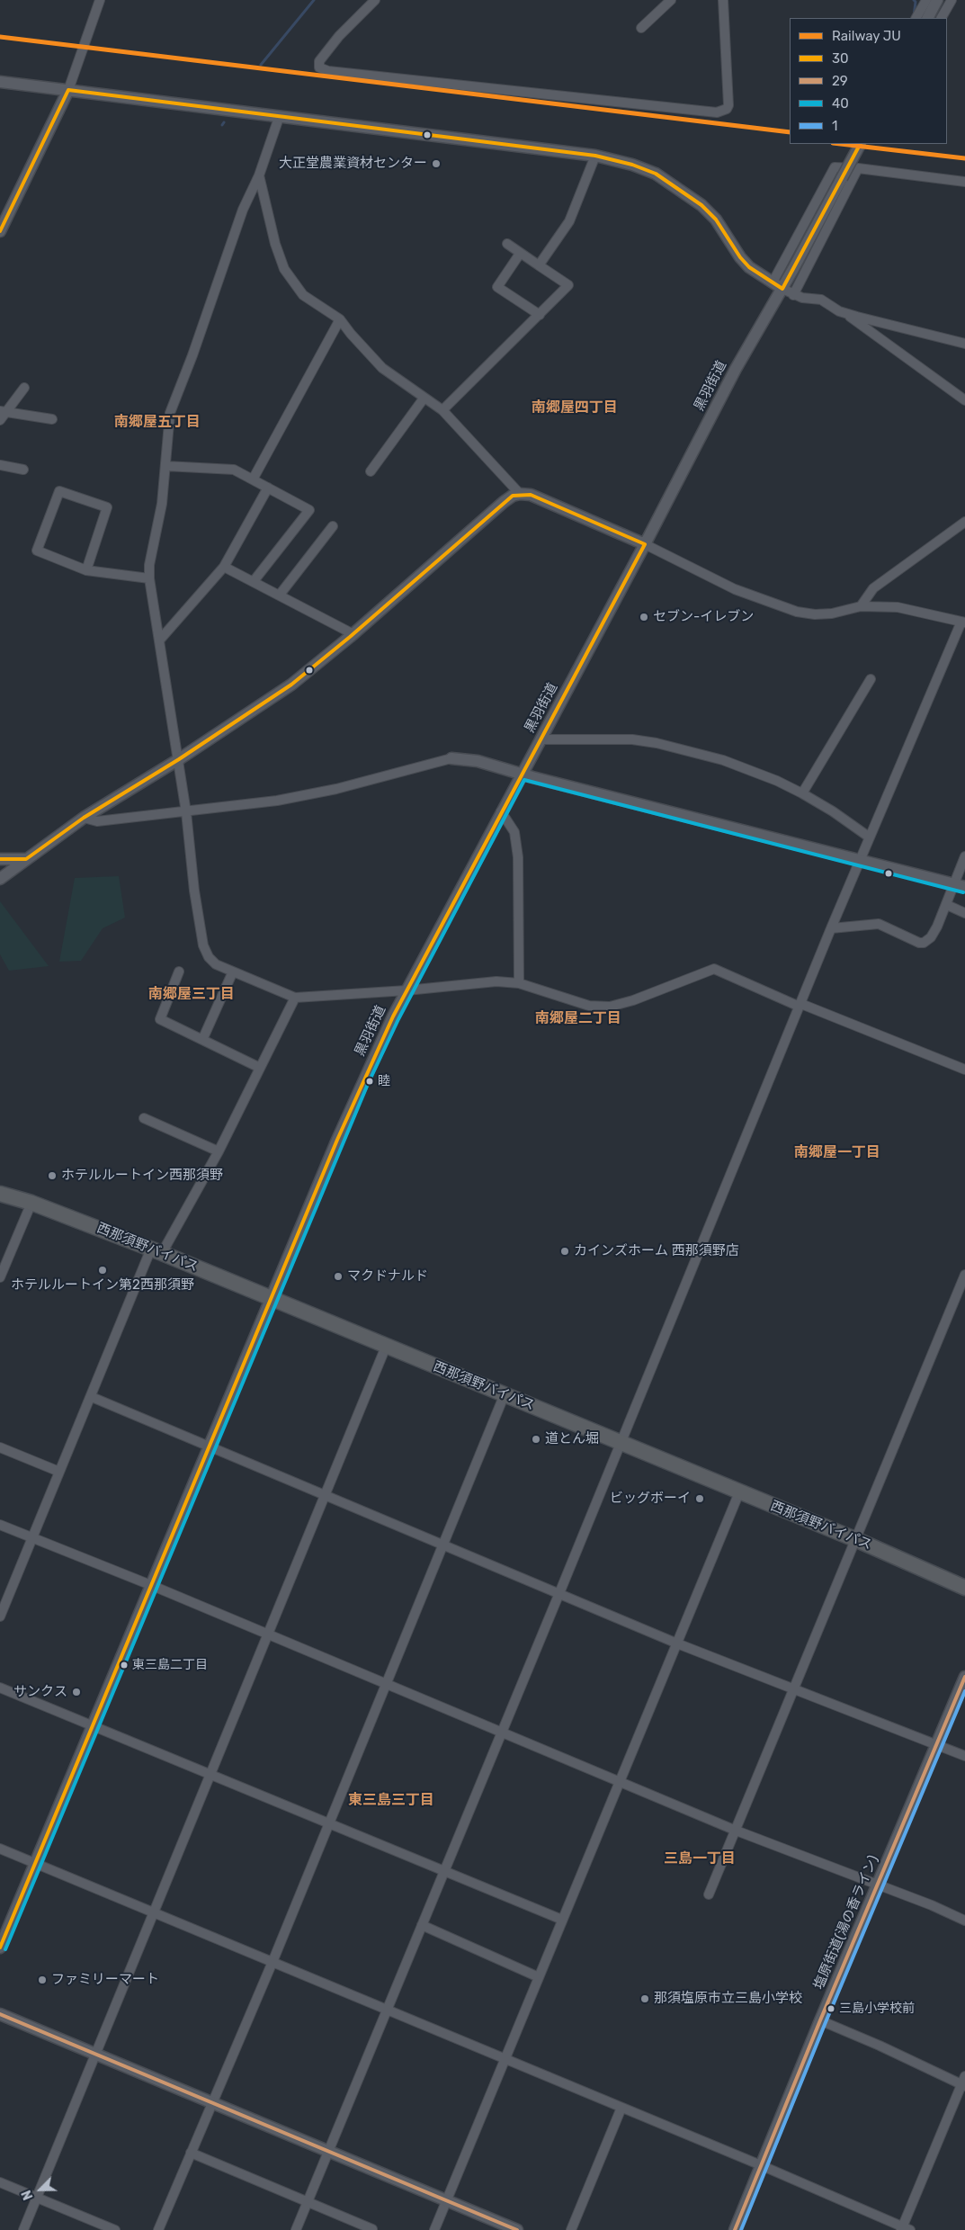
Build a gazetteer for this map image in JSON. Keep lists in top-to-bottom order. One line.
{"streets":{"highway":["西那須野バイパス"],"street":["黒羽街道","塩原街道(湯の香ライン)"]},"crossings":[["黒羽街道","西那須野バイパス"]],"districts":["南郷屋四丁目","南郷屋五丁目","南郷屋三丁目","南郷屋二丁目","南郷屋一丁目","東三島三丁目","三島一丁目"],"places":["大正堂農業資材センター","セブン-イレブン","睦","ホテルルートイン西那須野","カインズホーム 西那須野店","ホテルルートイン第2西那須野","マクドナルド","道とん堀","ビッグボーイ","東三島二丁目","サンクス","ファミリーマート","那須塩原市立三島小学校","三島小学校前"],"lines":["rail line JU","transit line 30","transit line 40","transit line 29","transit line 1"],"legend":["Railway JU","30","29","40","1"],"north":"bottom left"}
